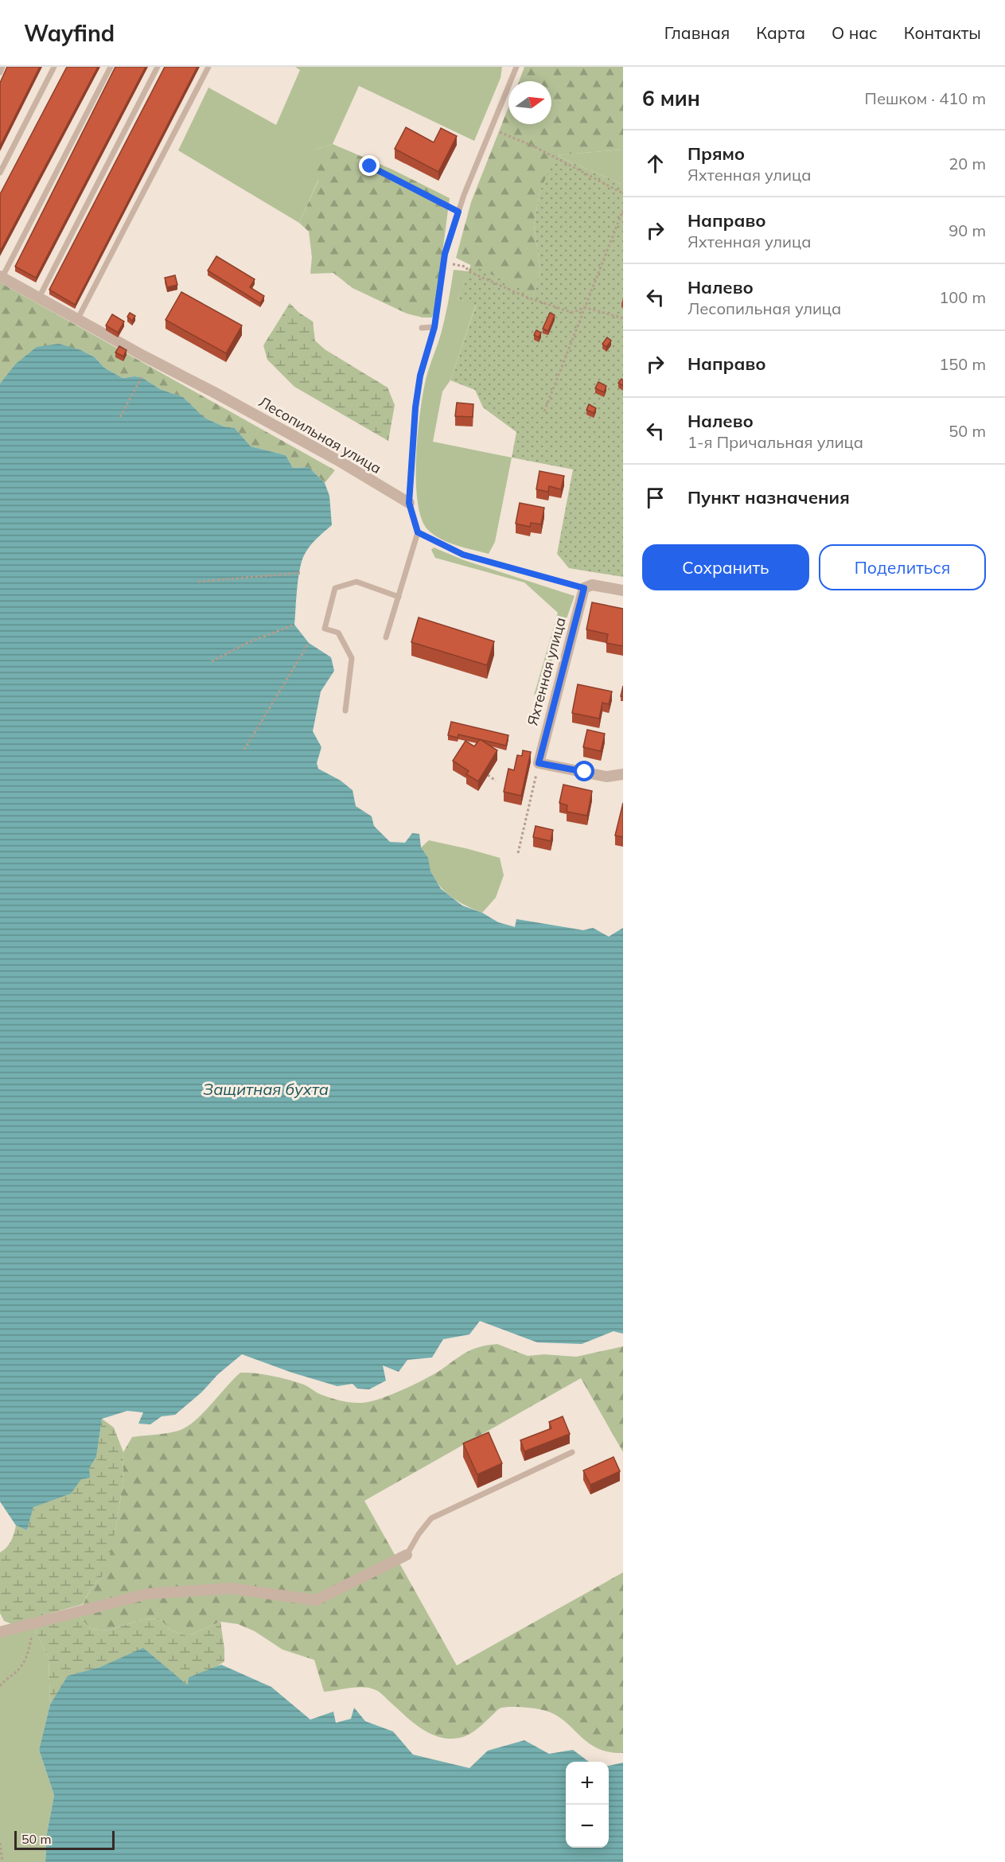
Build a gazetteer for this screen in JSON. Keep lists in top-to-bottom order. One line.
{"streets":{"street":["Лесопильная улица","Яхтенная улица"]},"water":["Защитная бухта"],"scale_bar":"50 m","north":"right","page":{"header":"Wayfind","nav":["Главная","Карта","О нас","Контакты"],"heading":["6 мин","Пешком · 410 m"],"list":[["Прямо","Яхтенная улица","20 m"],["Направо","Яхтенная улица","90 m"],["Налево","Лесопильная улица","100 m"],["Направо","150 m"],["Налево","1-я Причальная улица","50 m"],"Пункт назначения"],"buttons":["Сохранить","Поделиться"],"map_buttons":["+","−"],"scale":"50 m"}}
